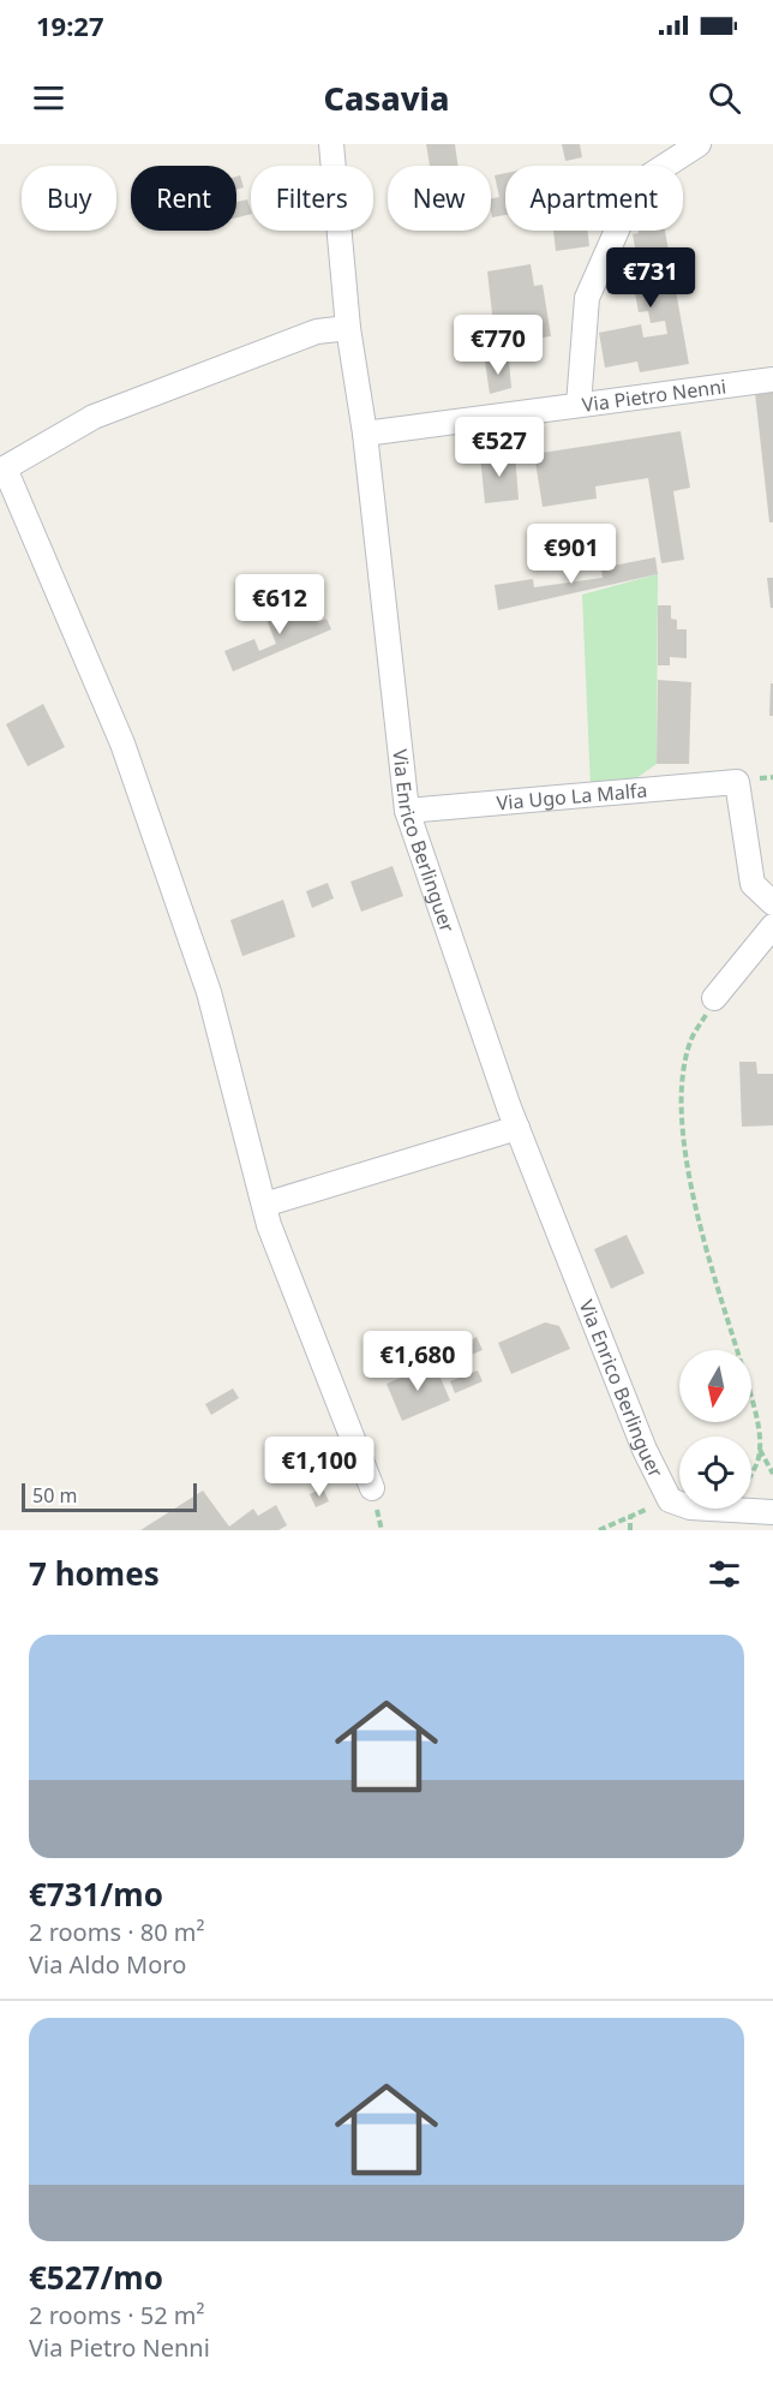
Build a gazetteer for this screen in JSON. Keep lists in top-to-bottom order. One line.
{"streets":{"street":["Via Pietro Nenni","Via Ugo La Malfa","Via Enrico Berlinguer"]},"crossings":[["Via Pietro Nenni","Via Enrico Berlinguer"],["Via Ugo La Malfa","Via Enrico Berlinguer"]],"scale_bar":"50 m","north":"bottom","page":{"status":"19:27","header":"Casavia","chip":["Buy","Rent","Filters","New","Apartment"],"price":["€731","€770","€527","€901","€612","€1,680","€1,100"],"scale":"50 m","heading":"7 homes","list":[{"name":"€731/mo","note":"2 rooms · 80 m² · Via Aldo Moro"},{"name":"€527/mo","note":"2 rooms · 52 m² · Via Pietro Nenni"}]}}
